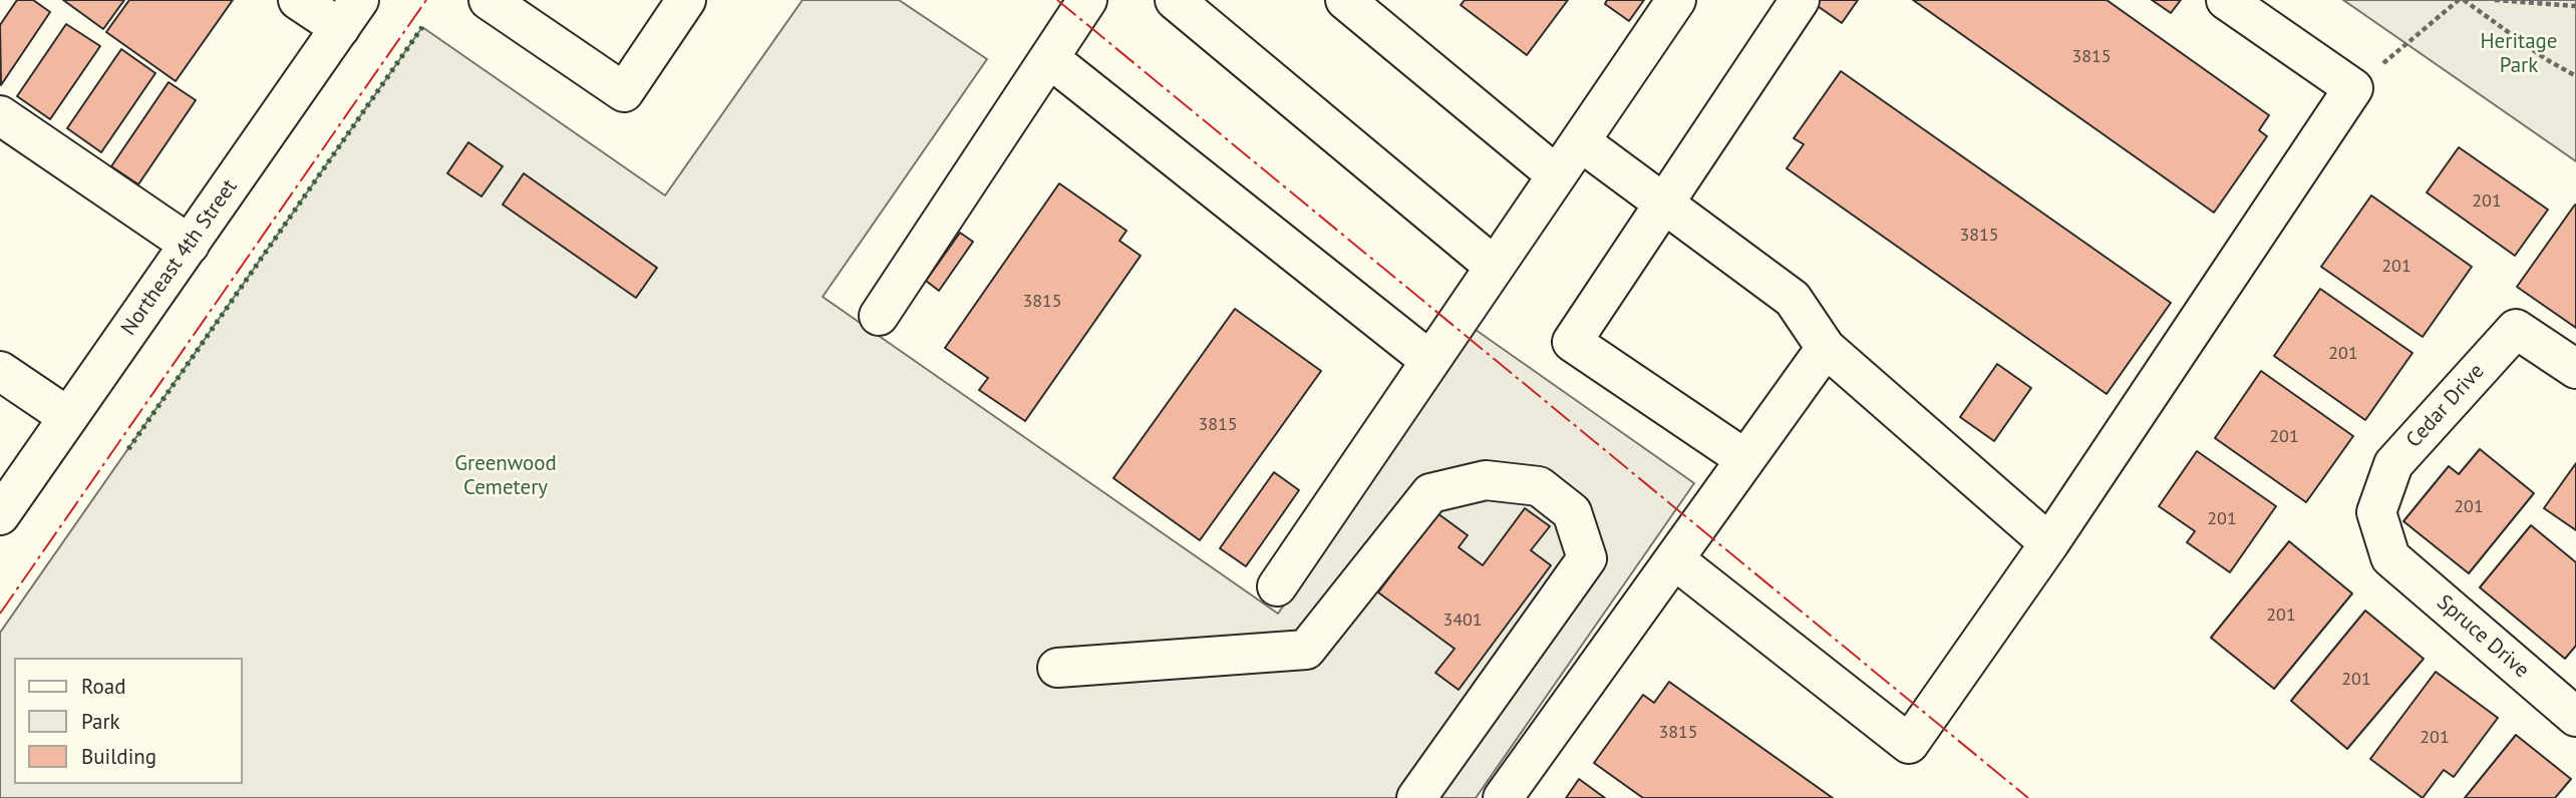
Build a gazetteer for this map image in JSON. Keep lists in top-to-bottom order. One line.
{"streets":{"street":["Northeast 4th Street","Cedar Drive","Spruce Drive"]},"crossings":[["Cedar Drive","Spruce Drive"]],"parks":["Heritage Park","Greenwood Cemetery"],"house_numbers":["3815","201","3815","201","3815","201","3815","201","201","201","201","3401","201","3815","201"],"legend":["Road","Park","Building"]}
